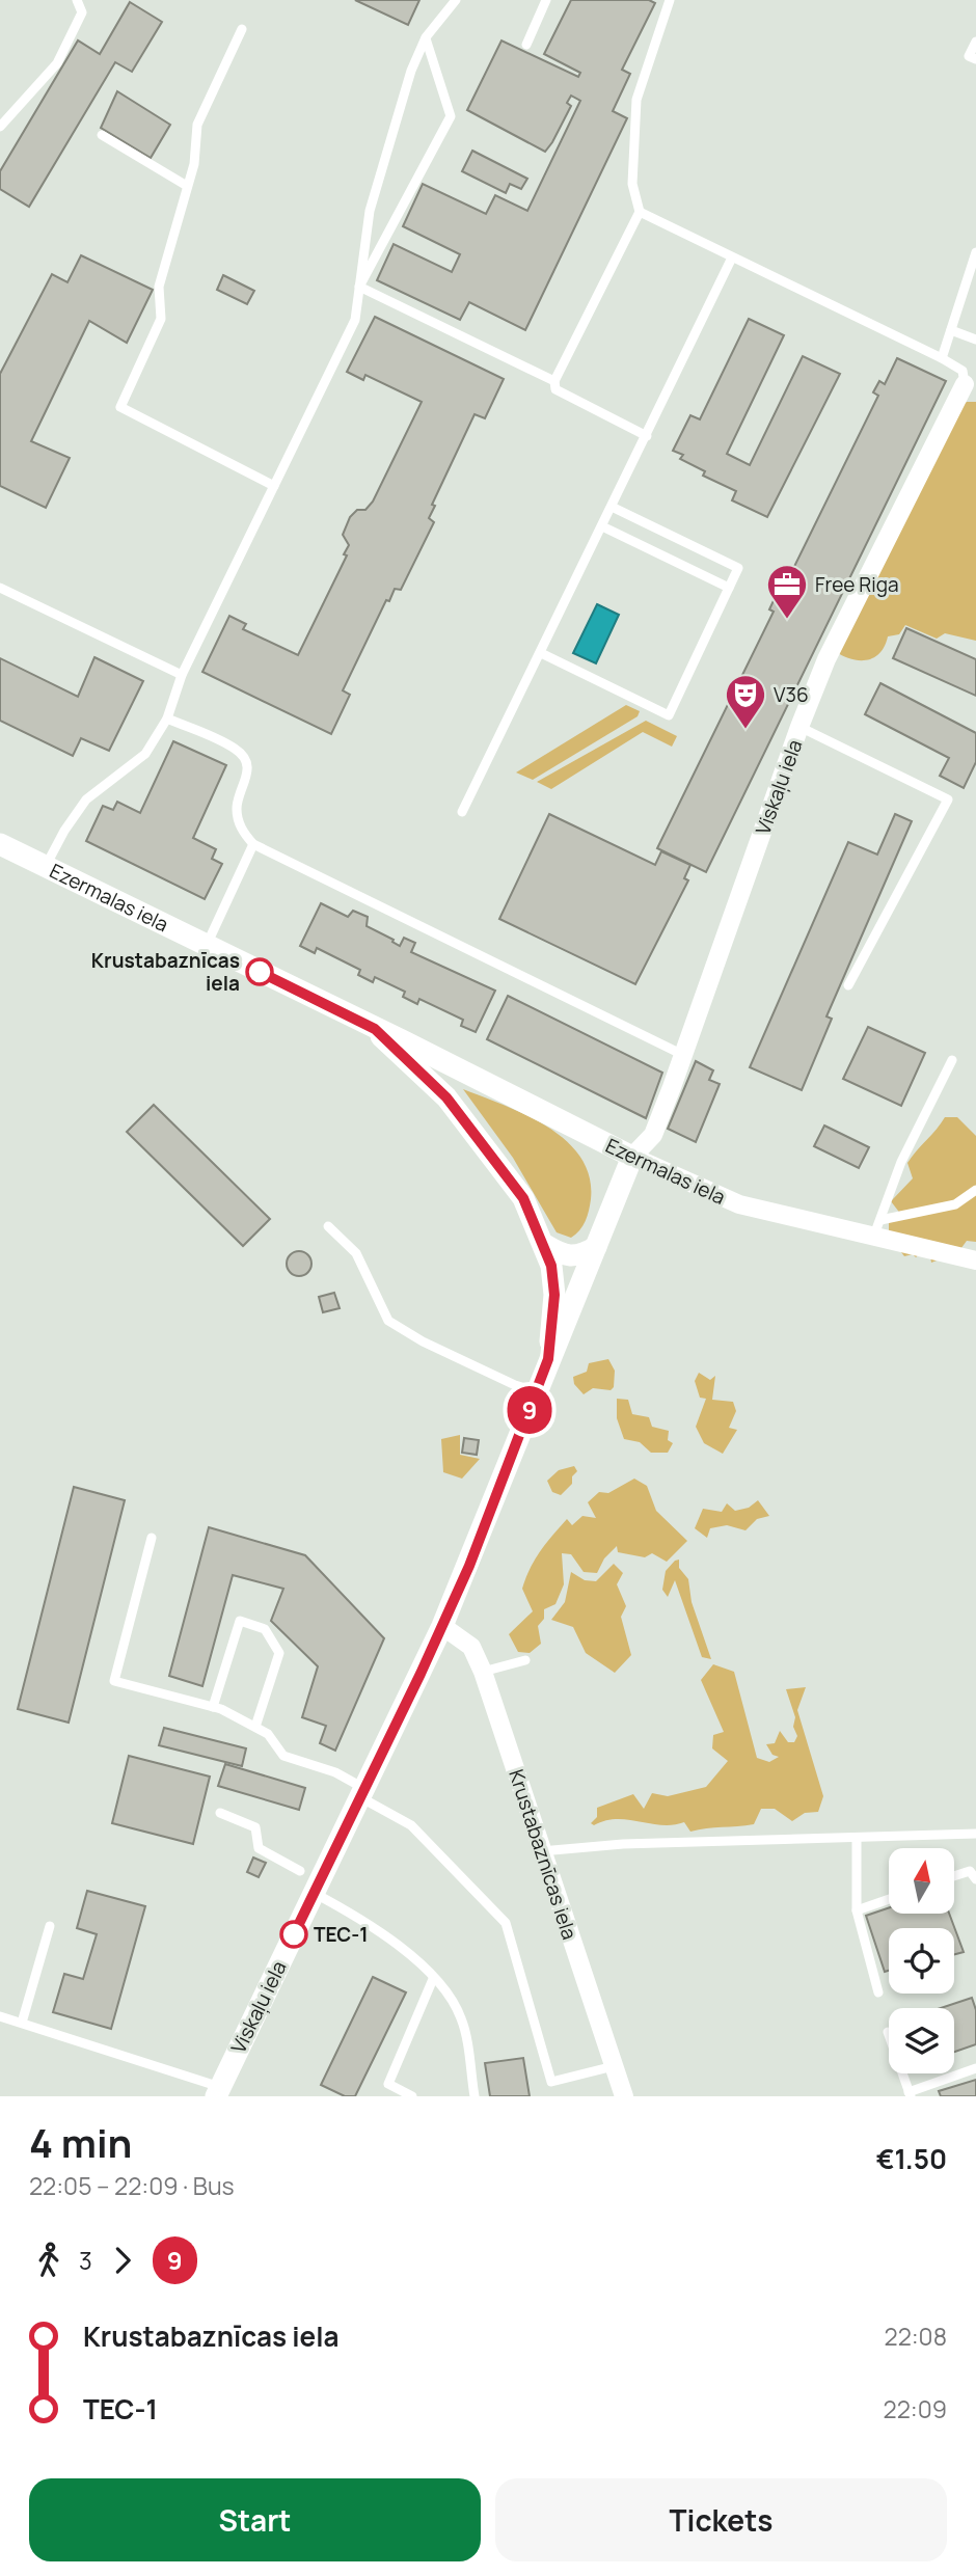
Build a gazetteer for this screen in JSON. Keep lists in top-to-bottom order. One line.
{"streets":{"street":["Viskaļu iela","Ezermalas iela","Krustabaznīcas iela"]},"crossings":[["Viskaļu iela","Ezermalas iela"],["Viskaļu iela","Krustabaznīcas iela"]],"places":{"office":["Free Riga"],"theatre":["V36"],"other":["Krustabaznīcas iela","TEC-1"]},"lines":["bus line 9"],"north":"top","page":{"on_map":"9","heading":["4 min","22:05 – 22:09 · Bus","€1.50"],"legs":["3","9"],"list":[{"name":"Krustabaznīcas iela","value":"22:08"},{"name":"TEC-1","value":"22:09"}],"buttons":["Start","Tickets"]}}
